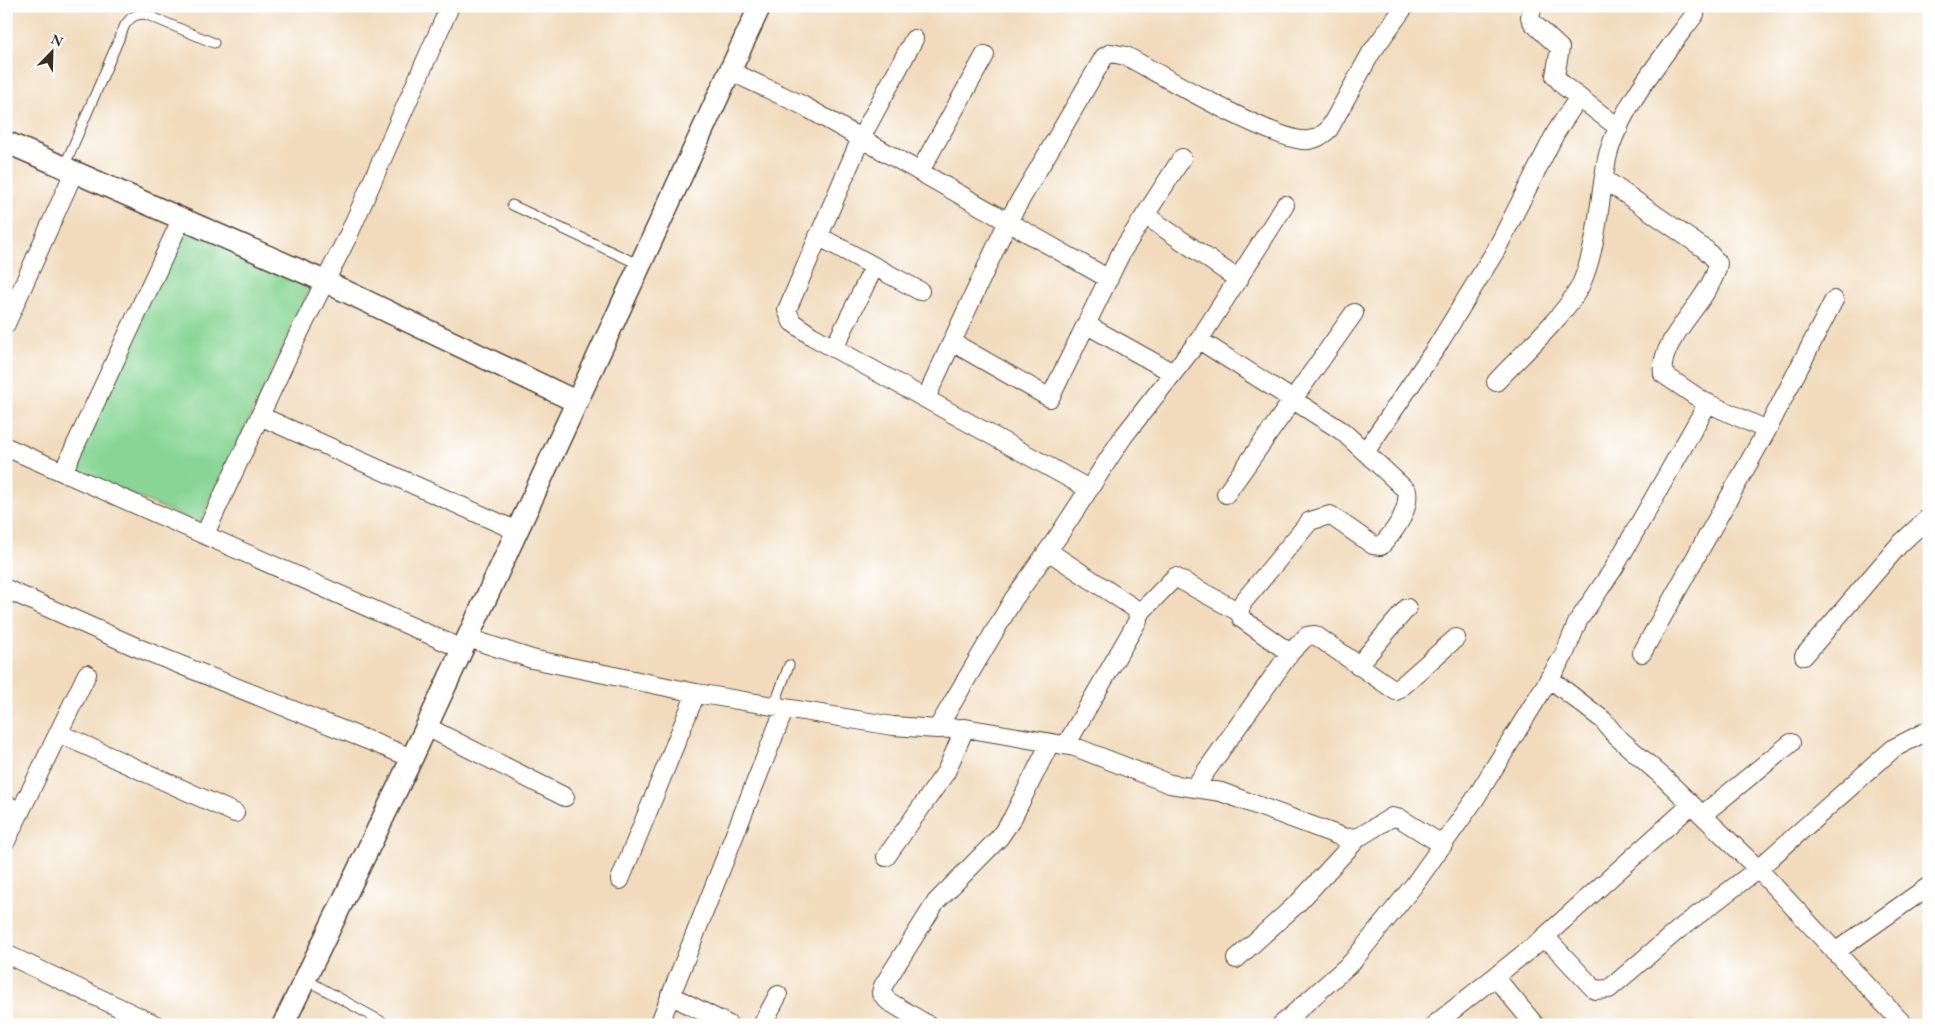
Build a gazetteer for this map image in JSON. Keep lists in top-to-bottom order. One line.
{"north":"top right"}
